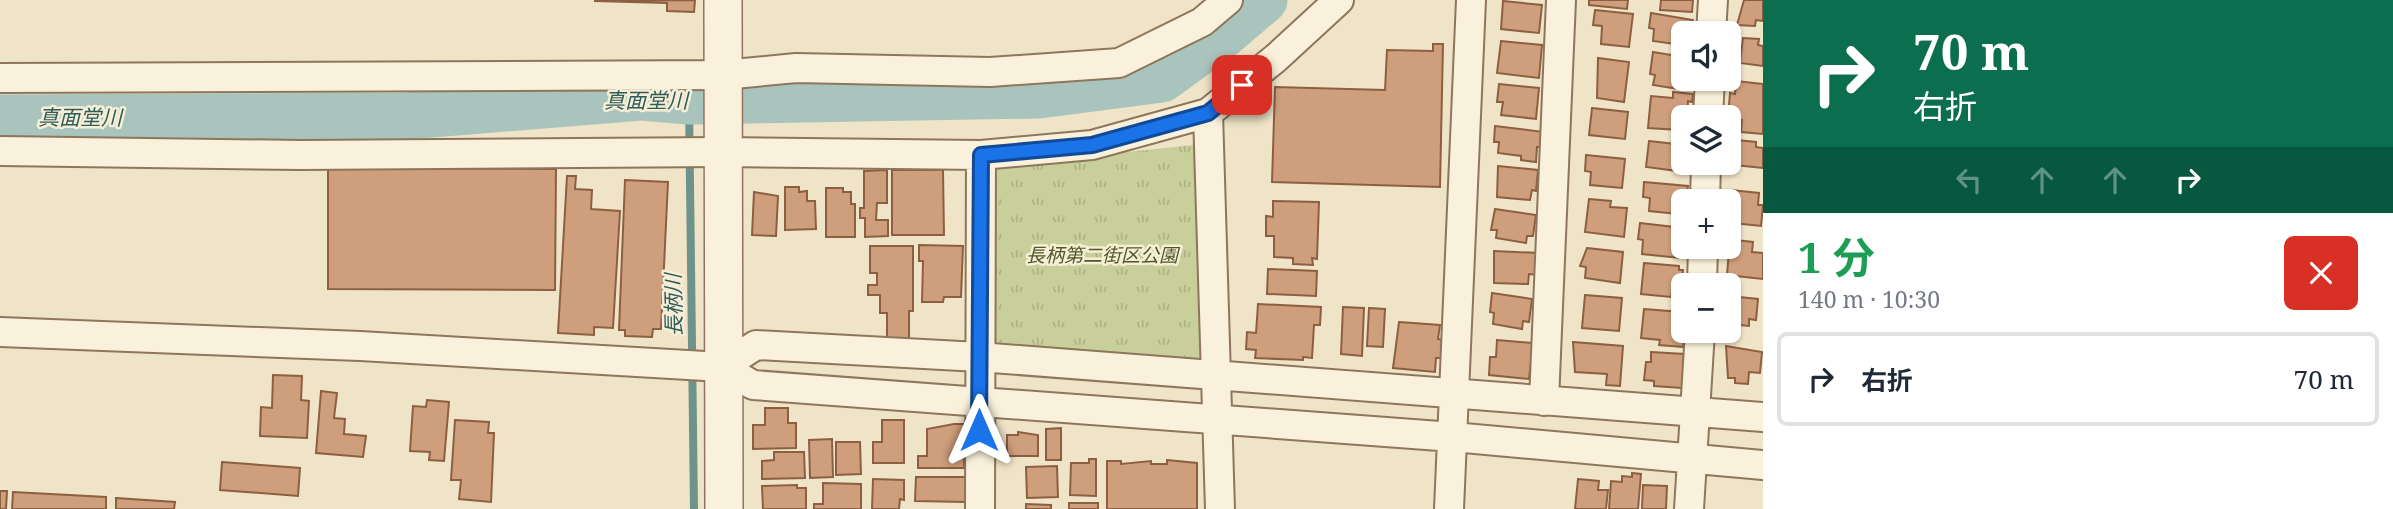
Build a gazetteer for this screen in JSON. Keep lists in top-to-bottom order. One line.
{"water":["真面堂川","長柄川"],"parks":["長柄第二街区公園"],"page":{"turn":["70 m","右折"],"map_buttons":["+","−"],"heading":["1 分","140 m · 10:30"],"list":[{"name":"右折","value":"70 m"}]}}
